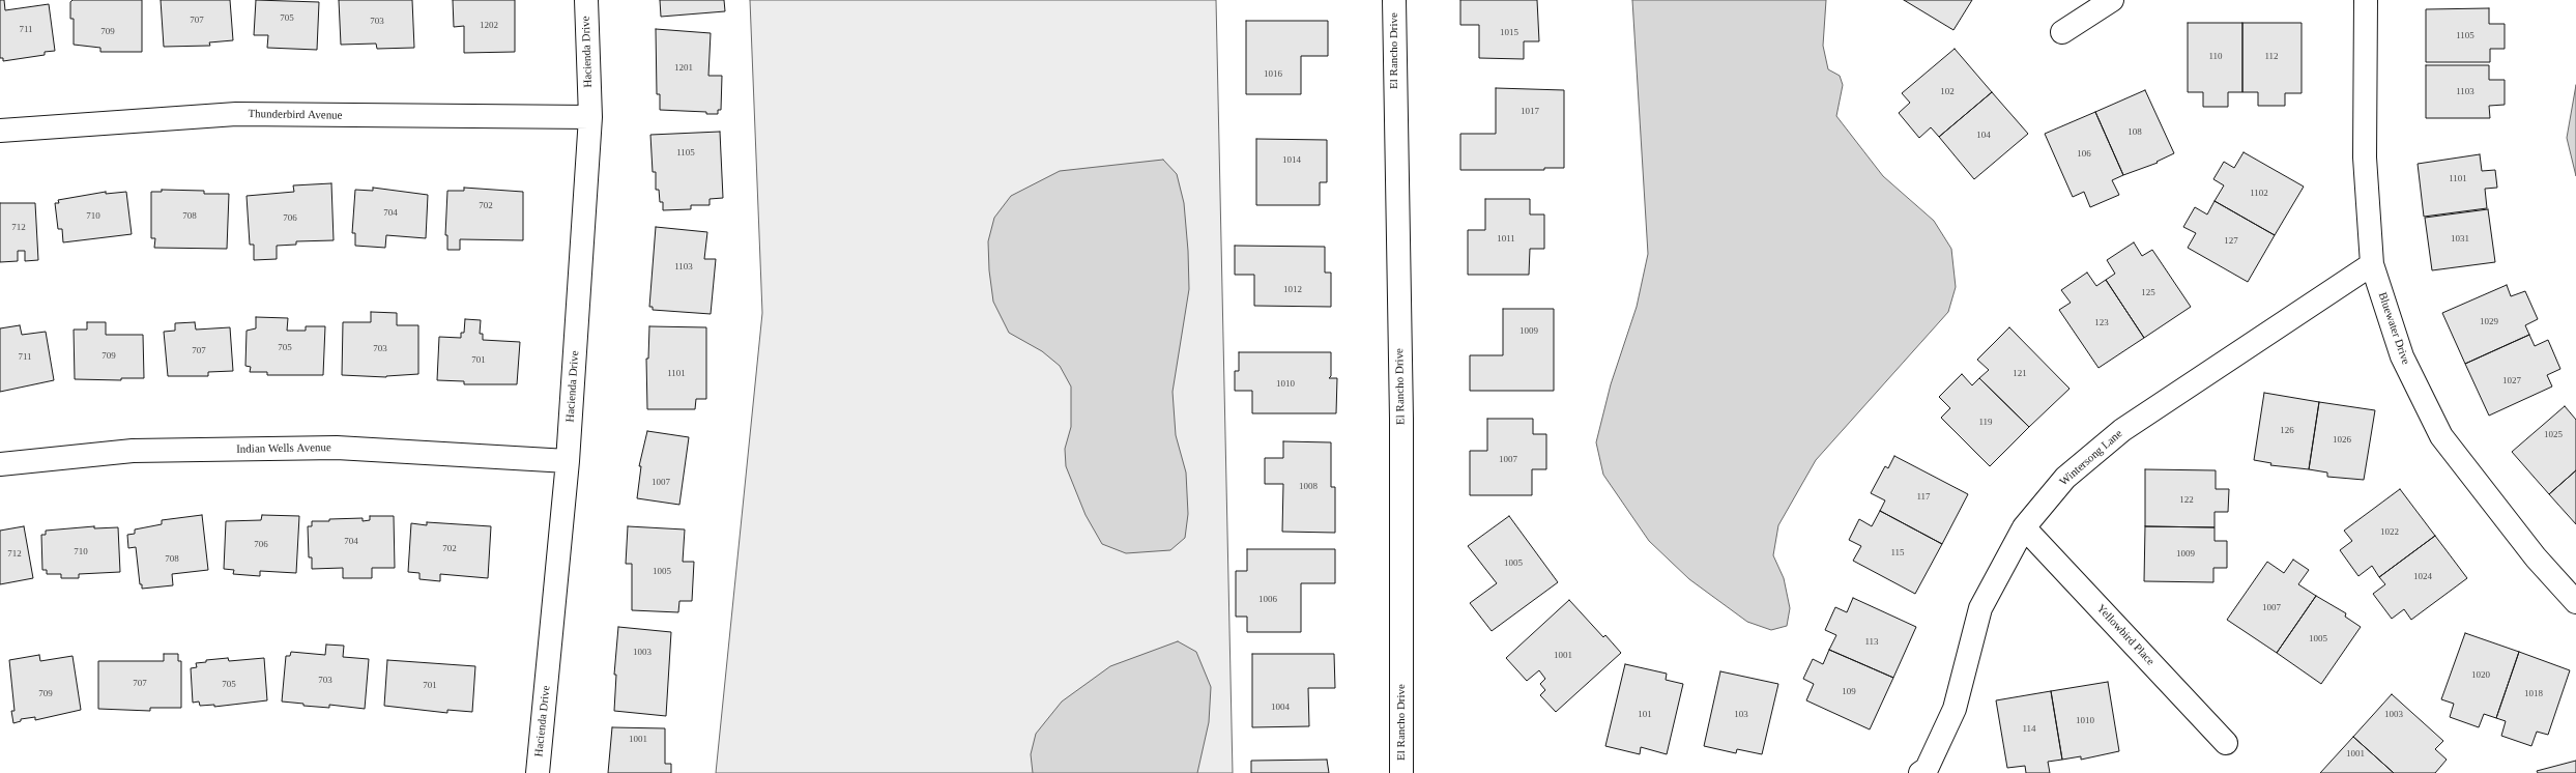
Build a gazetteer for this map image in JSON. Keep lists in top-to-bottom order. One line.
{"streets":{"street":["El Rancho Drive","Hacienda Drive","Thunderbird Avenue","Bluewater Drive","Indian Wells Avenue","Wintersong Lane","Yellowbird Place"]},"crossings":[["Hacienda Drive","Thunderbird Avenue"],["Hacienda Drive","Indian Wells Avenue"],["Bluewater Drive","Wintersong Lane"],["Wintersong Lane","Yellowbird Place"]],"house_numbers":["705","707","703","1202","711","709","1015","1105","110","112","1201","1016","102","1103","1017","108","104","1105","106","1014","1101","1102","702","704","710","708","706","712","1011","1031","127","1103","1012","125","1029","123","1009","705","703","707","709","711","701","1101","121","1027","1010","119","126","1025","1026","1007","1007","1008","117","122","1022","704","706","702","710","115","712","1009","708","1005","1005","1024","1006","1007","1005","113","1003","1001","1020","703","707","705","701","109","709","1018","1004","101","103","1003","1010","114","1001","1001"]}
